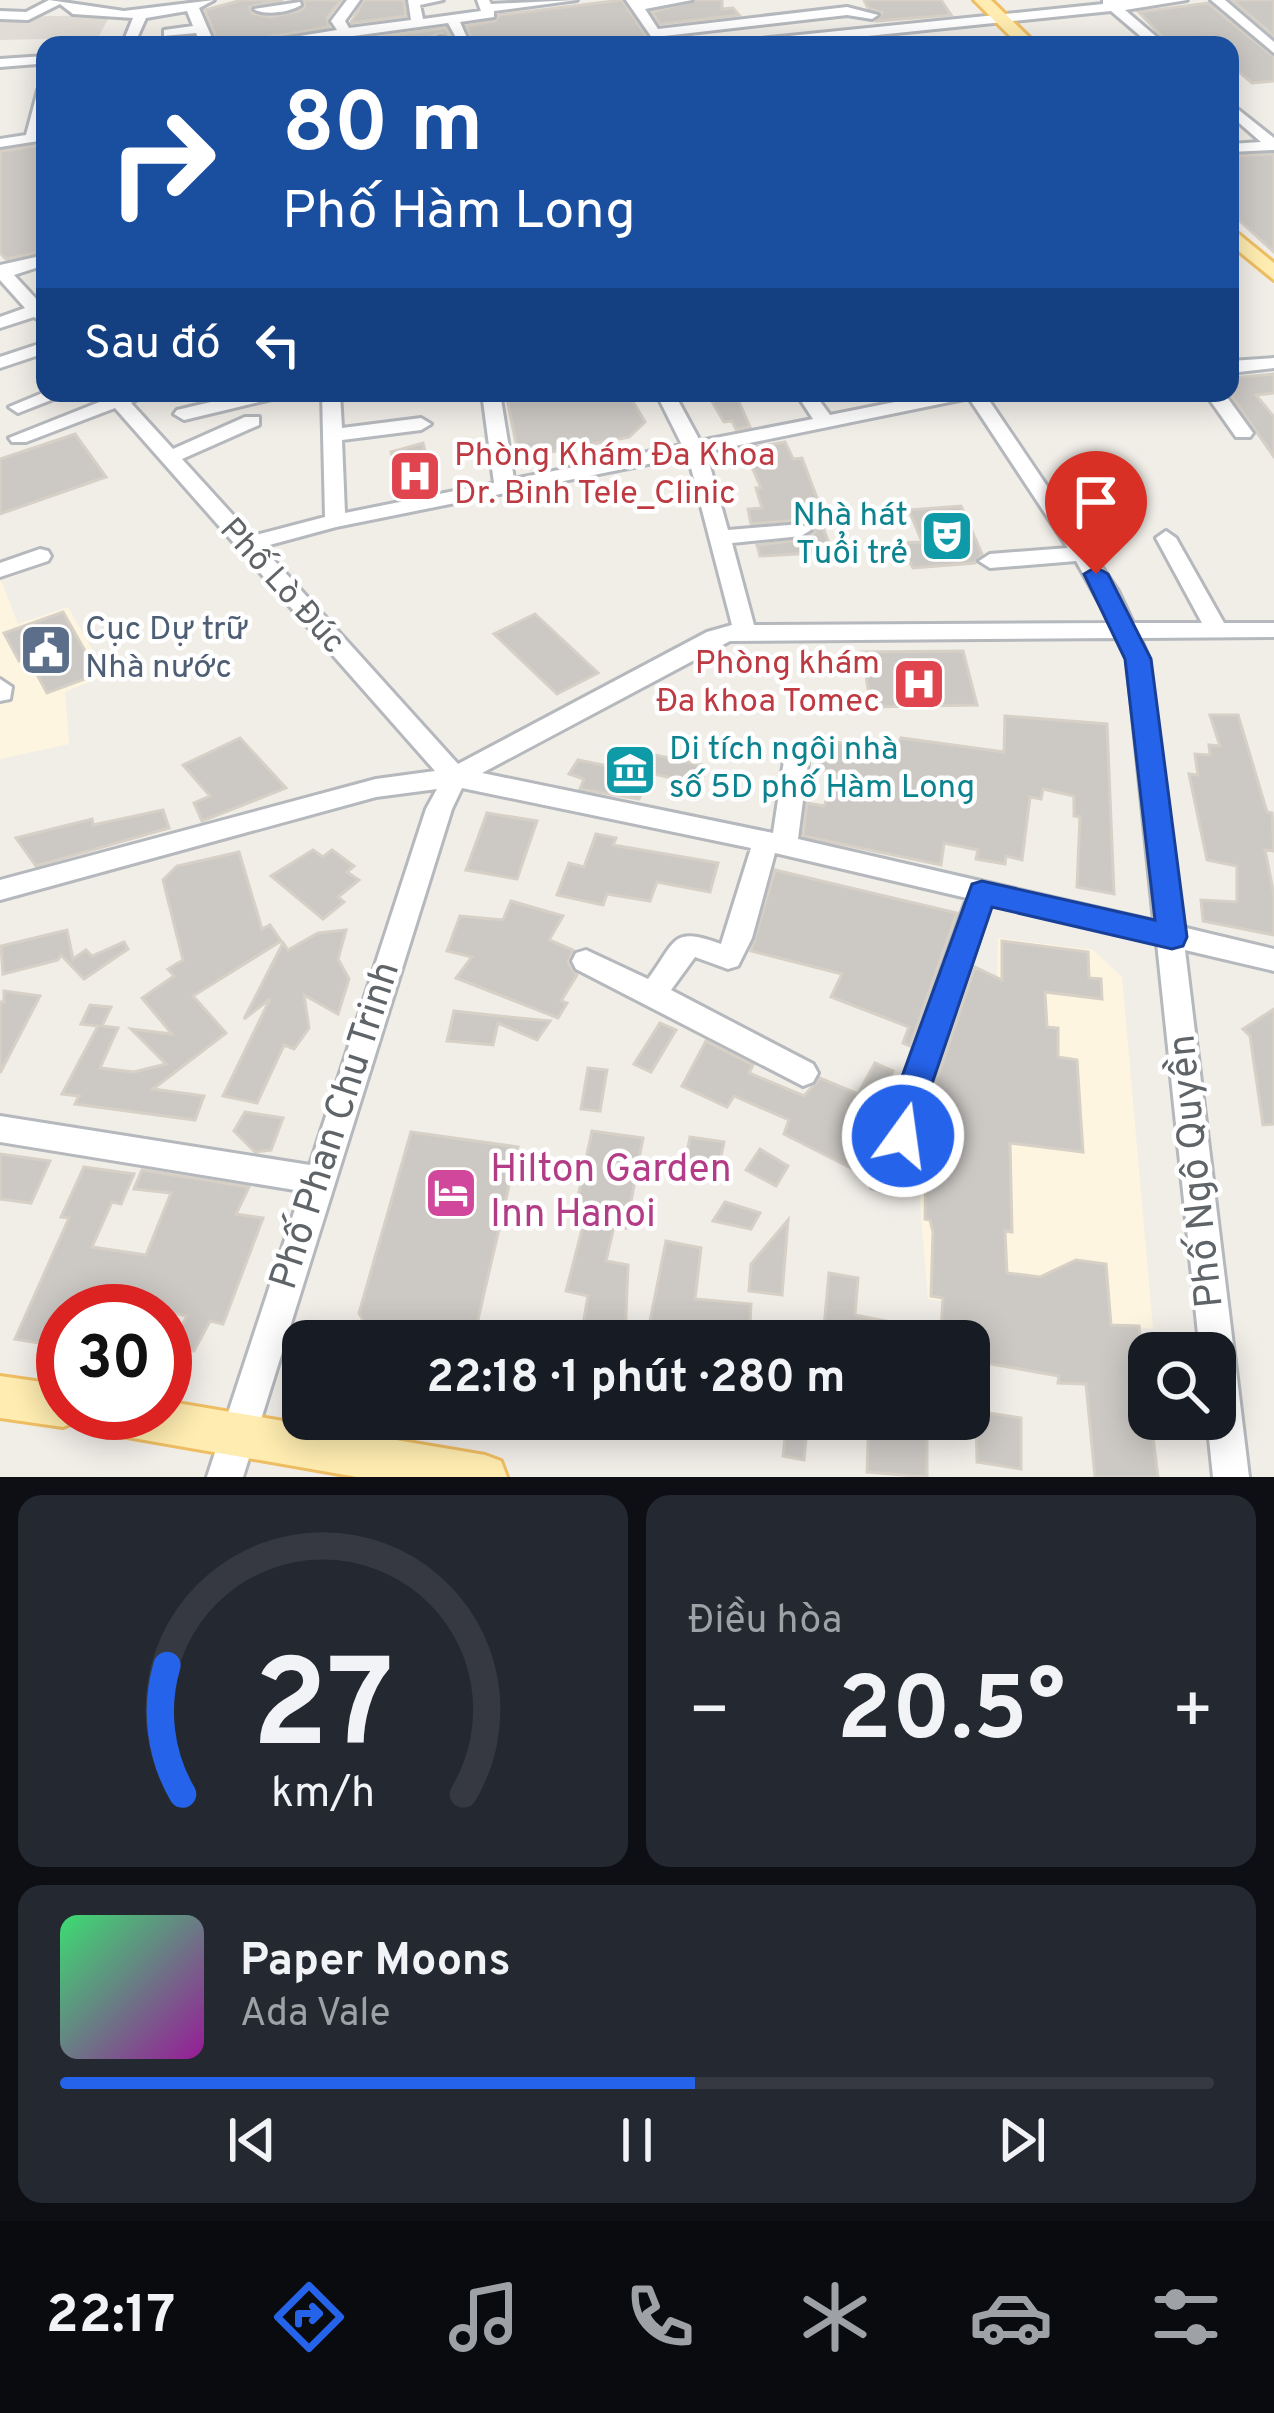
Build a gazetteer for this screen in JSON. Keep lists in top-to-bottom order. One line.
{"streets":{"street":["Phố Lò Đúc","Phố Phan Chu Trinh","Phố Ngô Quyền"]},"crossings":[["Phố Lò Đúc","Phố Phan Chu Trinh"]],"places":{"hospital":["Phòng Khám Đa Khoa Dr. Binh Tele_Clinic","Phòng khám Đa khoa Tomec"],"theatre":["Nhà hát Tuổi trẻ"],"public building":["Cục Dự trữ Nhà nước"],"museum":["Di tích ngôi nhà số 5D phố Hàm Long"],"hotel":["Hilton Garden Inn Hanoi"]},"page":{"turn":["80 m","Phố Hàm Long"],"then":"Sau đó","limit":"30","trip":"22:18 · 1 phút · 280 m","tile":"Điều hòa","heat":["−","20.5°","+"],"song":["Paper Moons","Ada Vale"],"tabs":"22:17","gauge":["27","km/h"]}}
